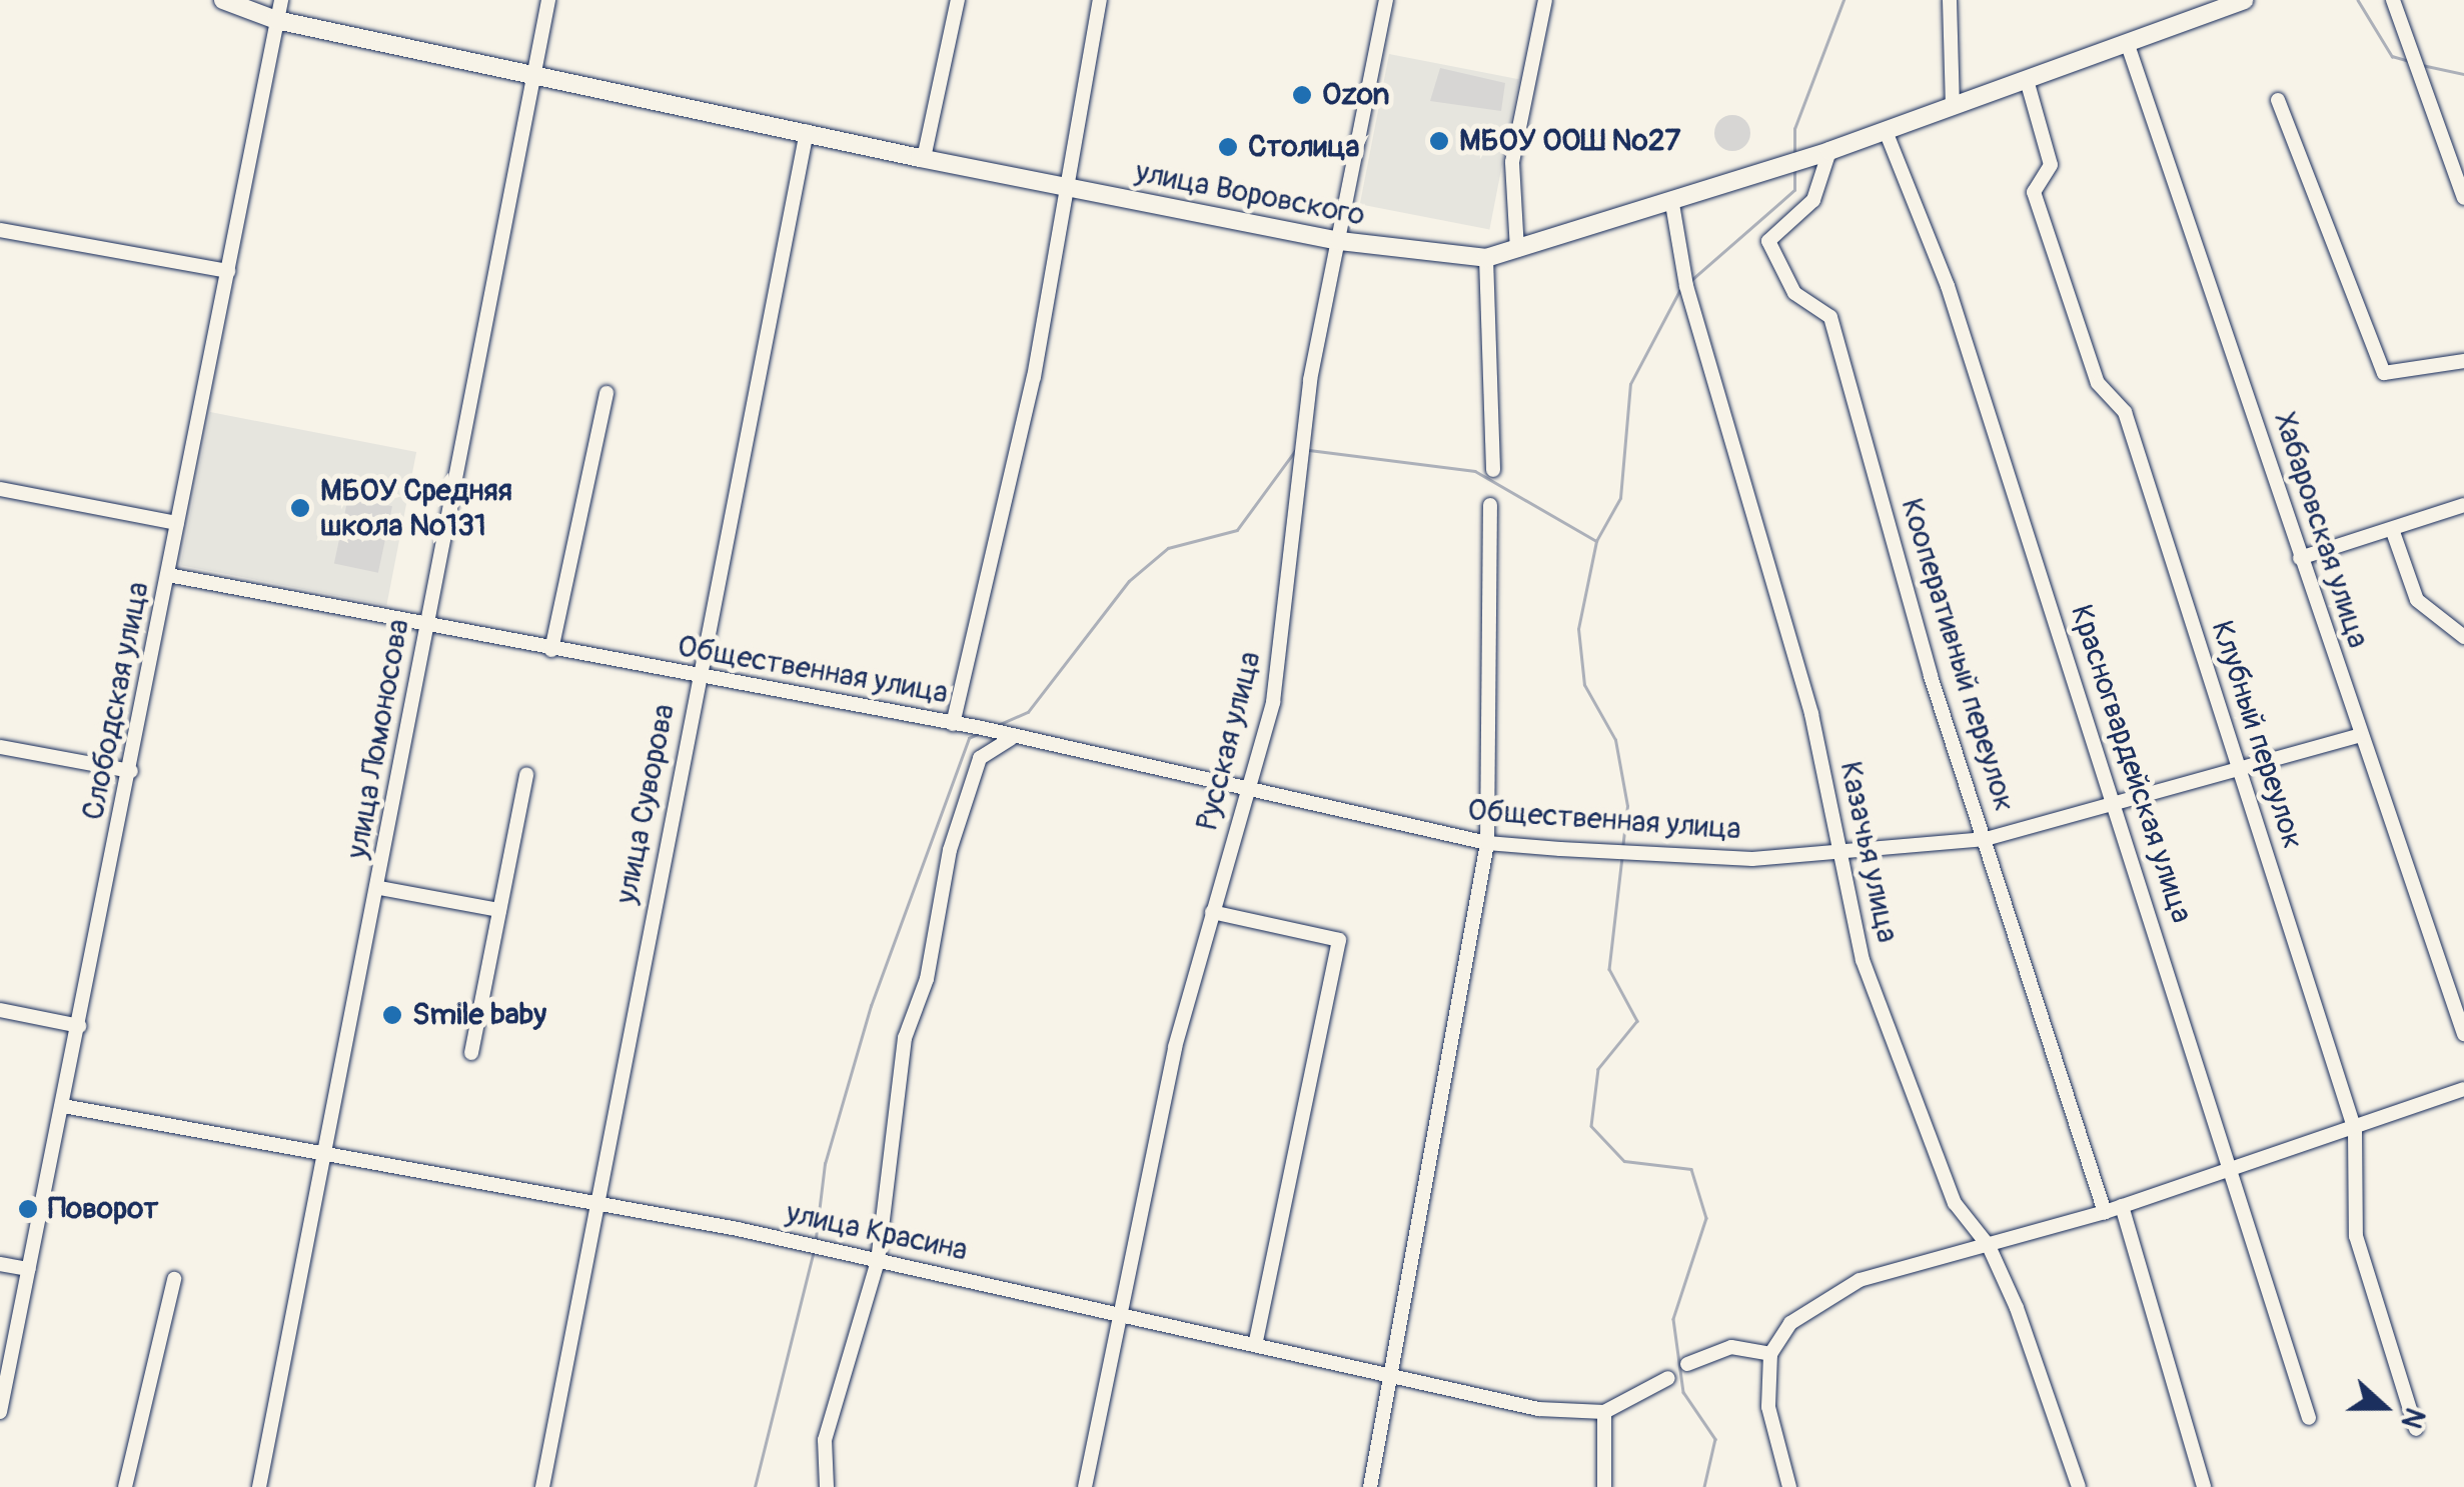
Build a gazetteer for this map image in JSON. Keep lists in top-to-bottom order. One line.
{"streets":{"main road":["улица Воровского"],"street":["Хабаровская улица","Кооперативный переулок","Общественная улица","Слободская улица","Клубный переулок","улица Ломоносова","Русская улица","Красногвардейская улица","улица Суворова","Казачья улица","улица Красина"]},"crossings":[["улица Воровского","Хабаровская улица"],["улица Воровского","Кооперативный переулок"],["улица Воровского","Слободская улица"],["улица Воровского","Клубный переулок"],["улица Воровского","улица Ломоносова"],["улица Воровского","Русская улица"],["улица Воровского","Красногвардейская улица"],["улица Воровского","улица Суворова"],["улица Воровского","Казачья улица"],["Хабаровская улица","Общественная улица"],["Кооперативный переулок","Общественная улица"],["Общественная улица","Слободская улица"],["Общественная улица","Клубный переулок"],["Общественная улица","улица Ломоносова"],["Общественная улица","Русская улица"],["Общественная улица","Красногвардейская улица"],["Общественная улица","улица Суворова"],["Общественная улица","Казачья улица"],["Слободская улица","улица Красина"],["улица Ломоносова","улица Красина"],["Русская улица","улица Красина"],["улица Суворова","улица Красина"]],"places":["Ozon","МБОУ ООШ №27","Столица","МБОУ Средняя школа №131","Smile baby","Поворот"],"north":"right"}
